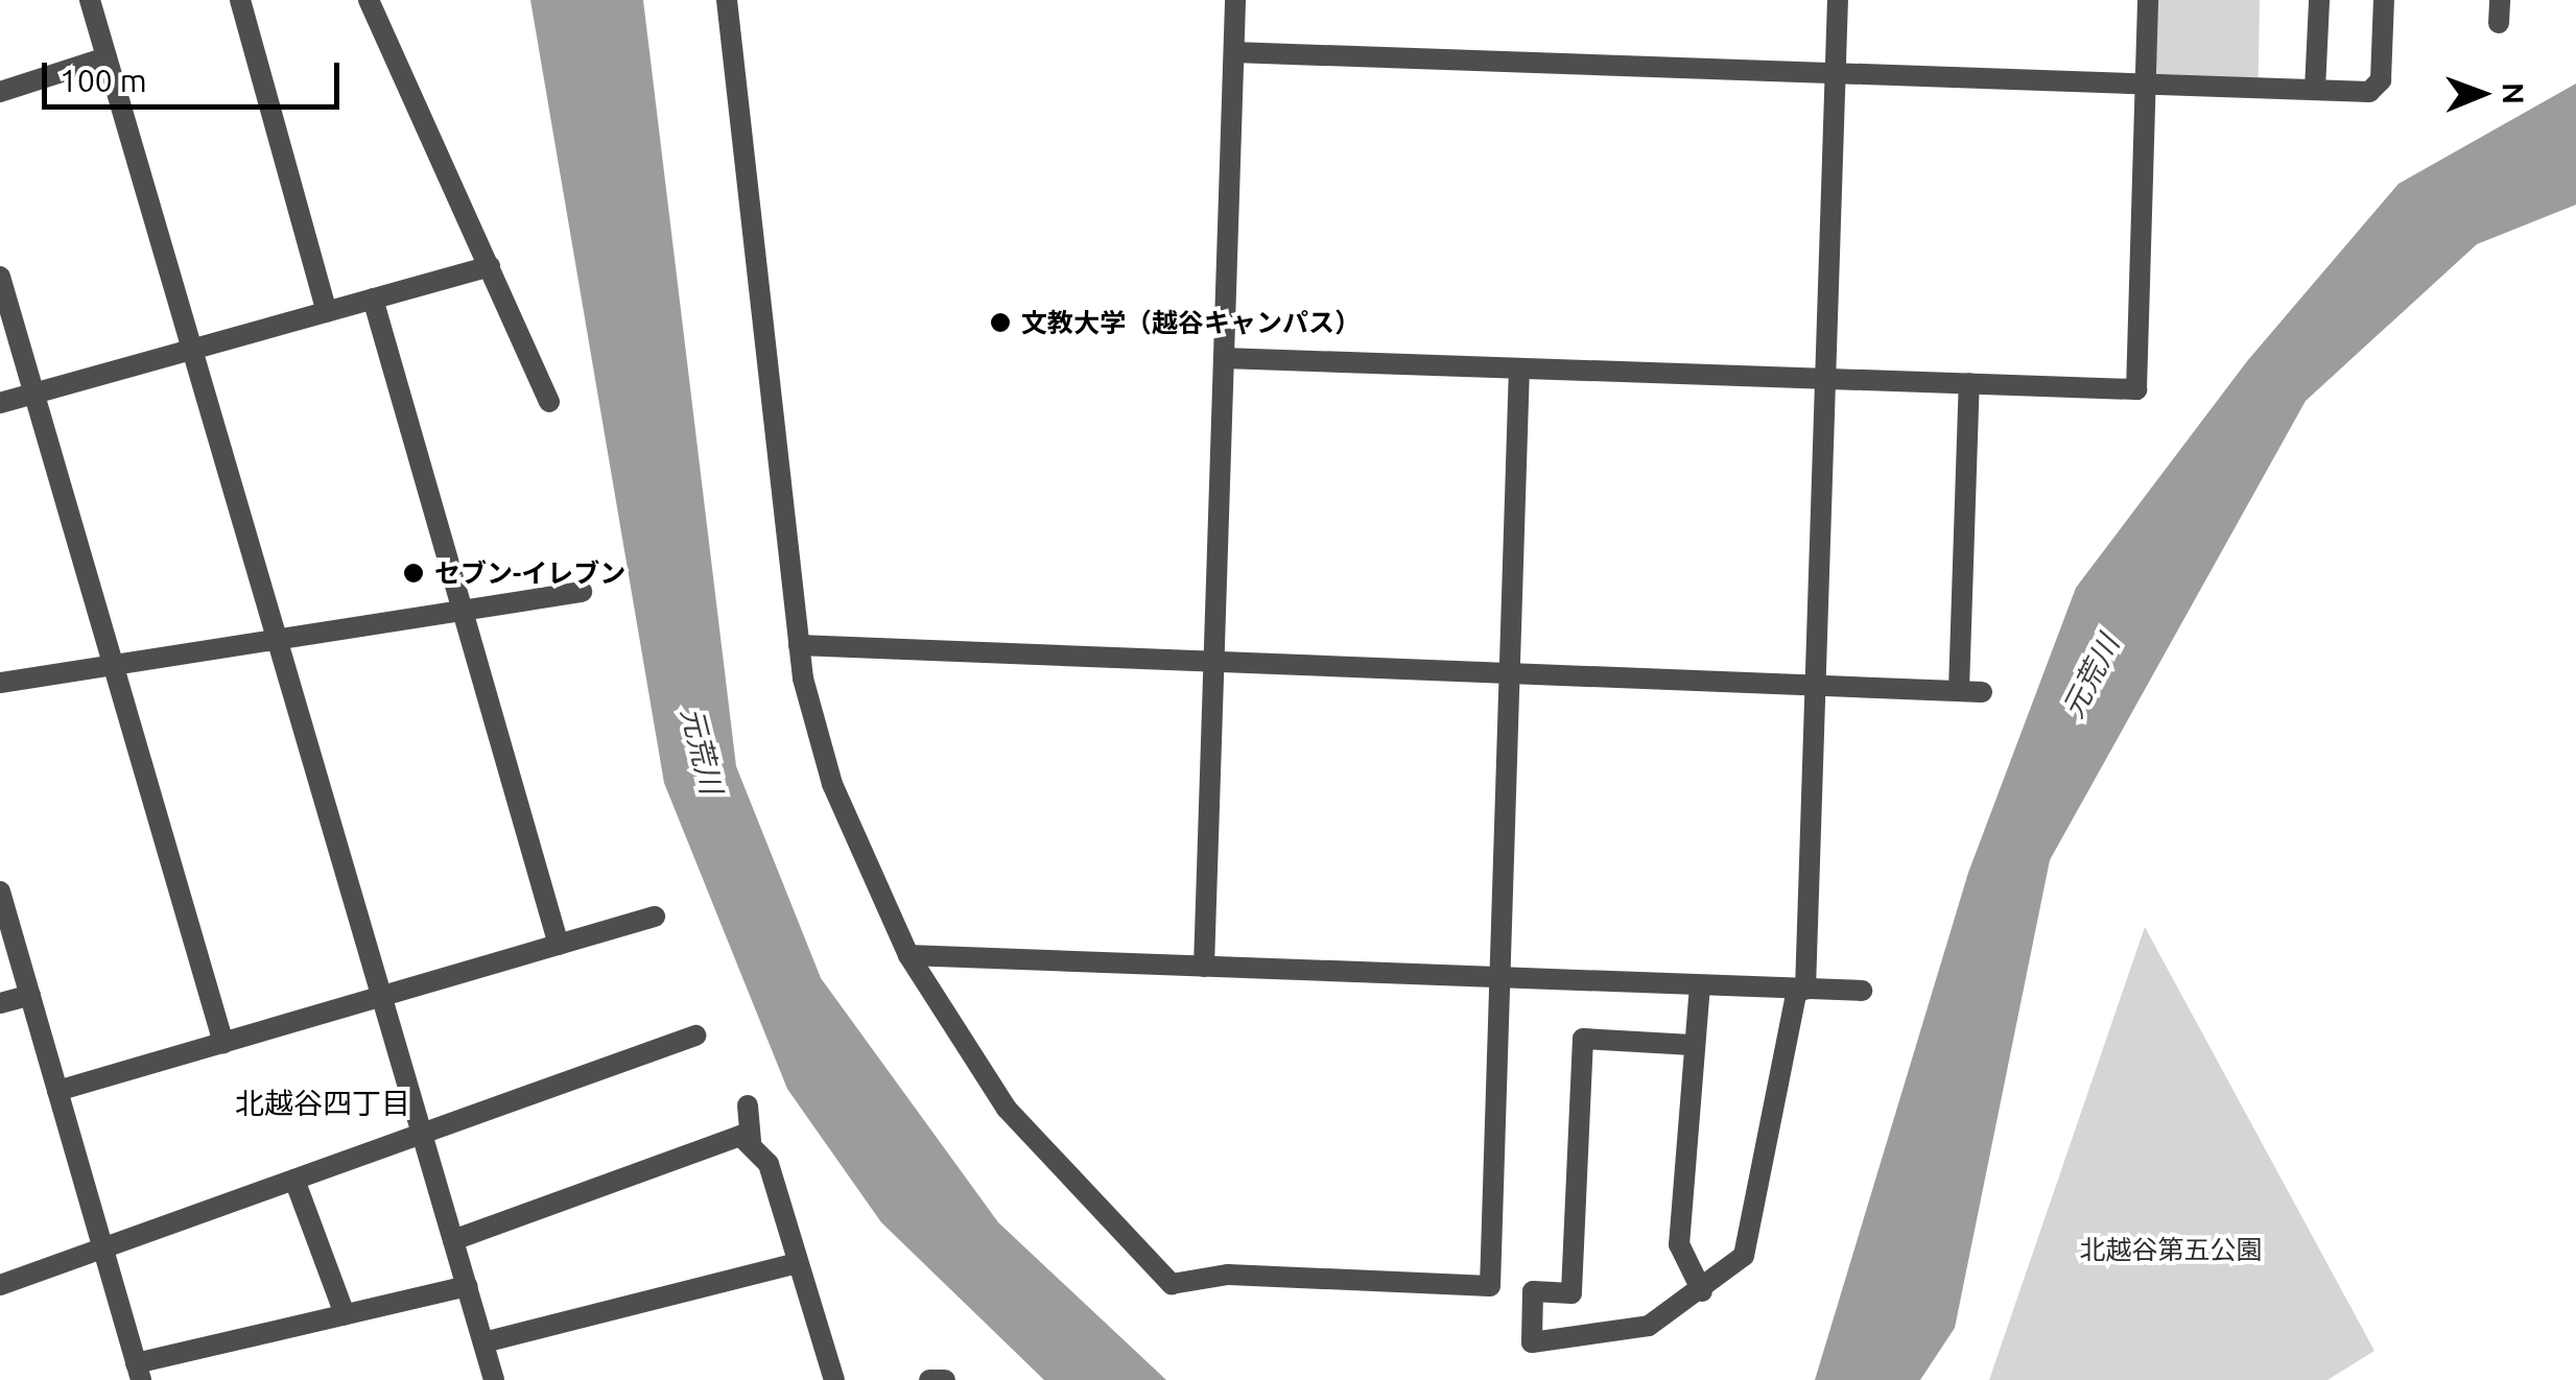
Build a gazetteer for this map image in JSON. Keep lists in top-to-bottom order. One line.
{"districts":["北越谷四丁目"],"water":["元荒川"],"parks":["北越谷第五公園"],"places":["文教大学（越谷キャンパス）","セブン-イレブン"],"scale_bar":"100 m","north":"right"}
